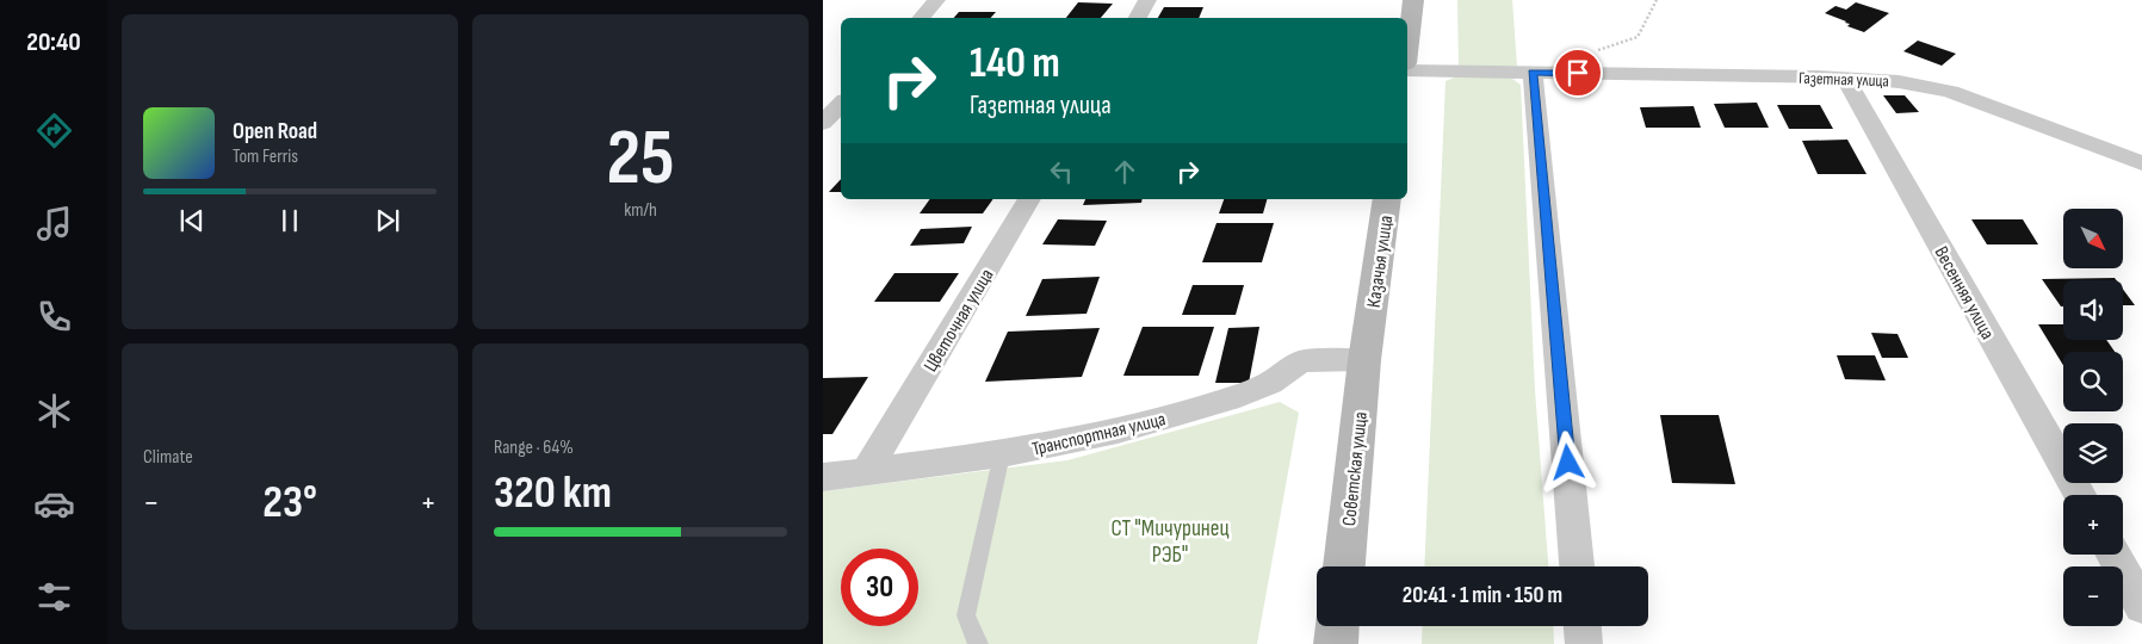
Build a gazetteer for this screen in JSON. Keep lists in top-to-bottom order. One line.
{"streets":{"main road":["Казачья улица","Советская улица"],"street":["Газетная улица","Весенняя улица","Цветочная улица","Транспортная улица"]},"crossings":[["Газетная улица","Весенняя улица"],["Казачья улица","Транспортная улица"],["Казачья улица","Советская улица"],["Цветочная улица","Транспортная улица"],["Транспортная улица","Советская улица"]],"parks":["СТ \"Мичуринец РЭБ\""],"north":"bottom right","page":{"tabs":"20:40","tile":[["25","km/h"],"Climate",["Range · 64%","320 km"]],"turn":["140 m","Газетная улица"],"song":["Open Road","Tom Ferris"],"map_buttons":["+","−"],"heat":["−","23°","+"],"limit":"30","trip":"20:41 · 1 min · 150 m"}}
